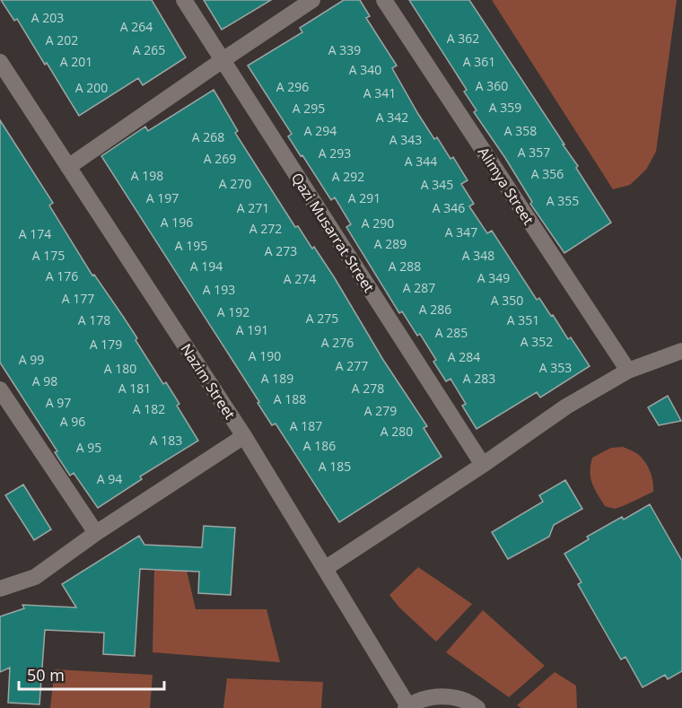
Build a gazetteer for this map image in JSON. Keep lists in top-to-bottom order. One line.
{"streets":{"street":["Alimya Street","Qazi Musarrat Street","Nazim Street"]},"house_numbers":["A 203","A 264","A 362","A 202","A 265","A 339","A 201","A 361","A 340","A 360","A 296","A 200","A 341","A 359","A 295","A 342","A 294","A 358","A 268","A 343","A 357","A 293","A 269","A 344","A 356","A 198","A 292","A 270","A 345","A 197","A 291","A 355","A 271","A 346","A 196","A 290","A 272","A 347","A 174","A 289","A 195","A 273","A 175","A 348","A 194","A 288","A 176","A 349","A 274","A 287","A 193","A 177","A 350","A 286","A 192","A 275","A 178","A 351","A 191","A 285","A 352","A 276","A 179","A 190","A 284","A 99","A 277","A 353","A 180","A 189","A 283","A 98","A 181","A 278","A 188","A 97","A 182","A 279","A 96","A 187","A 280","A 183","A 186","A 95","A 185","A 94"],"scale_bar":"50 m"}
